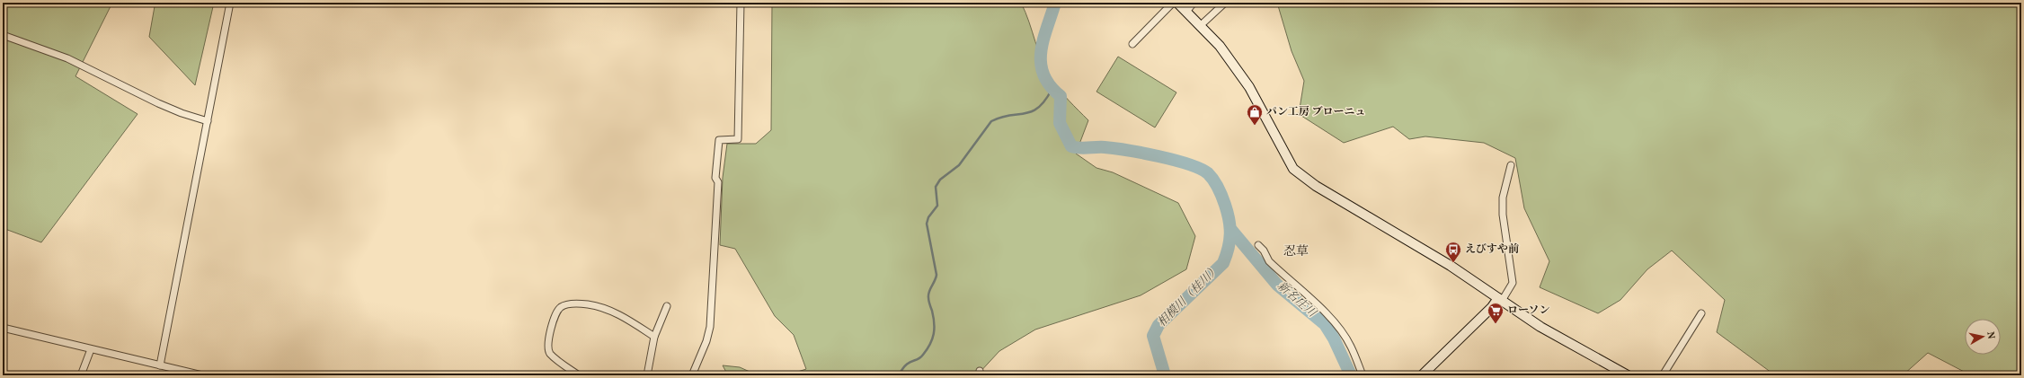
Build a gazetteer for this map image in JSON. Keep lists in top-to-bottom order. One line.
{"districts":["忍草"],"water":["相模川（桂川）","新名庄川"],"places":{"shop":["パン工房 ブローニュ"],"bus stop":["えびすや前"],"supermarket":["ローソン"]},"north":"right"}
